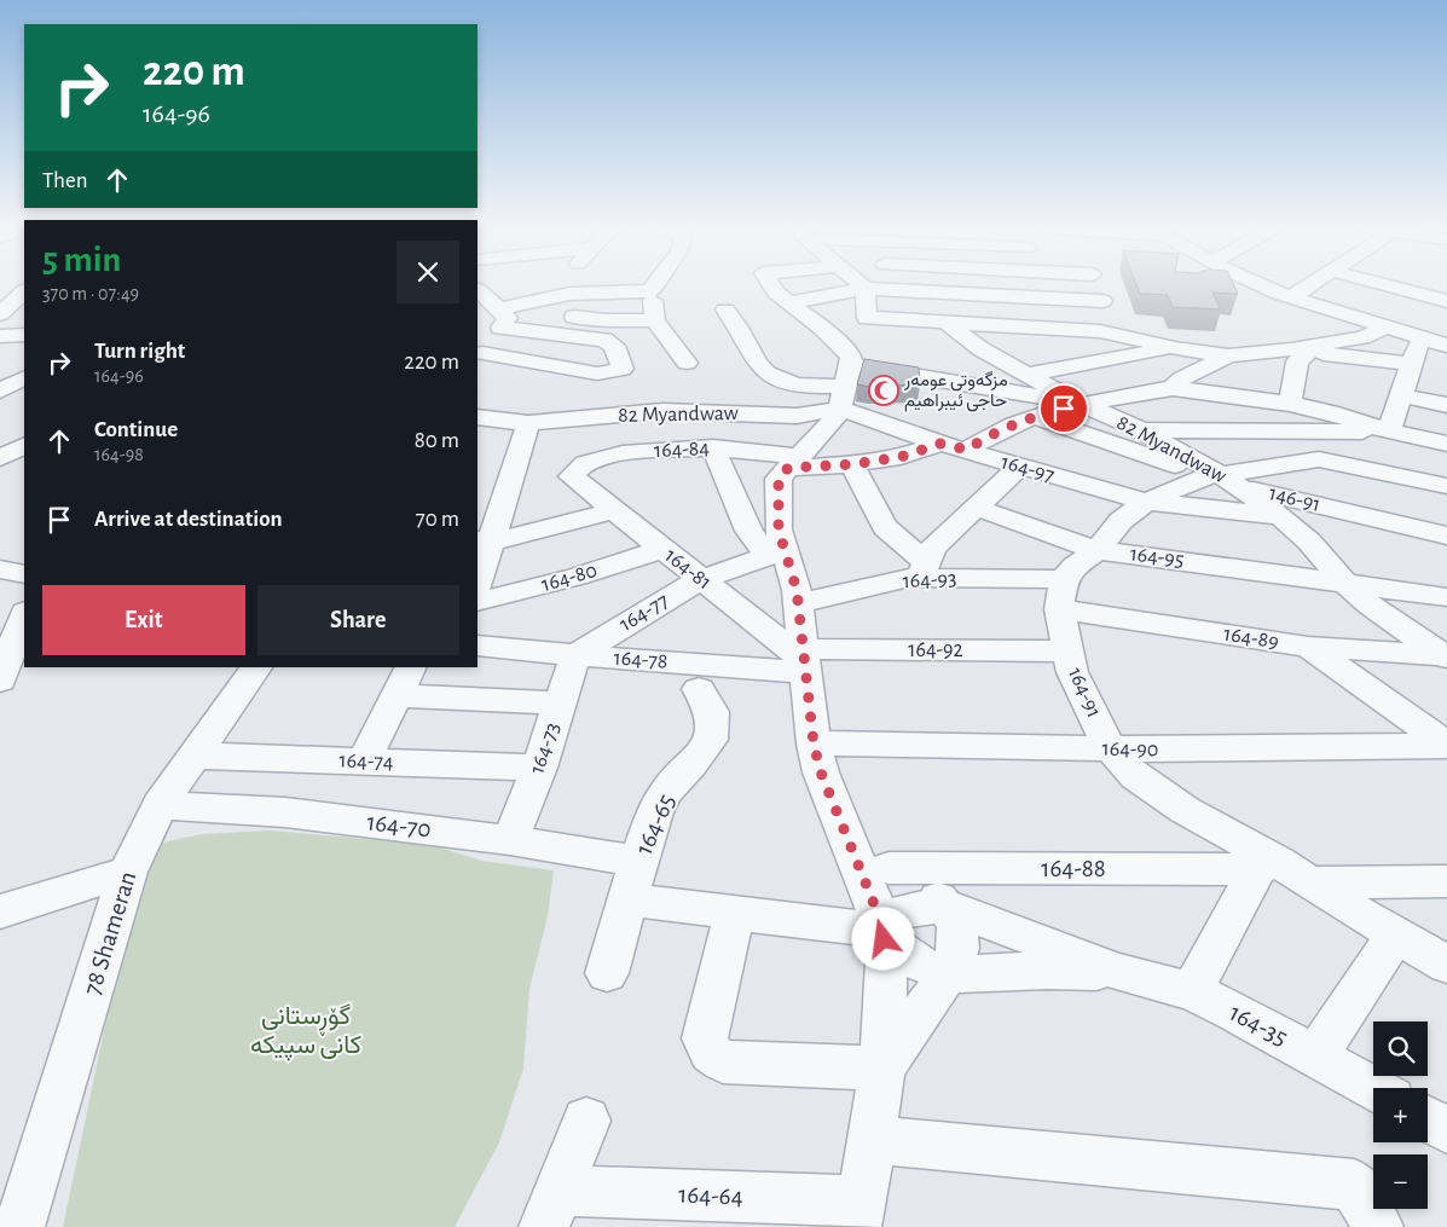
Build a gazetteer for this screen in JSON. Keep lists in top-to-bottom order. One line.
{"streets":{"street":["82 Myandwaw","164-84","164-97","146-91","164-95","164-81","164-80","164-93","164-77","164-89","164-92","164-78","164-91","164-73","164-90","164-74","164-65","164-70","164-88","78 Shameran","164-35","164-64"]},"crossings":[["82 Myandwaw","164-97"],["82 Myandwaw","146-91"],["82 Myandwaw","164-95"],["82 Myandwaw","164-89"],["164-84","164-97"],["164-84","164-81"],["164-84","164-93"],["164-81","164-80"],["164-81","164-77"],["164-81","164-92"],["164-81","164-78"],["164-93","164-89"],["164-93","164-91"],["164-77","164-78"],["164-77","164-73"],["164-89","164-91"],["164-92","164-78"],["164-92","164-91"],["164-78","164-73"],["164-91","164-90"],["164-91","164-88"],["164-73","164-74"],["164-73","164-70"],["164-74","78 Shameran"],["164-65","164-70"],["164-70","78 Shameran"]],"parks":["گۆڕستانی کانی سپیکە"],"places":{"mosque":["مزگەوتی عومەر حاجی ئیبراهیم"]},"page":{"turn":["220 m","164-96"],"then":"Then","heading":["5 min","370 m · 07:49"],"list":[{"name":"Turn right","note":"164-96","value":"220 m"},{"name":"Continue","note":"164-98","value":"80 m"},{"name":"Arrive at destination","value":"70 m"}],"buttons":["Exit","Share"],"map_buttons":["+","−"]}}
